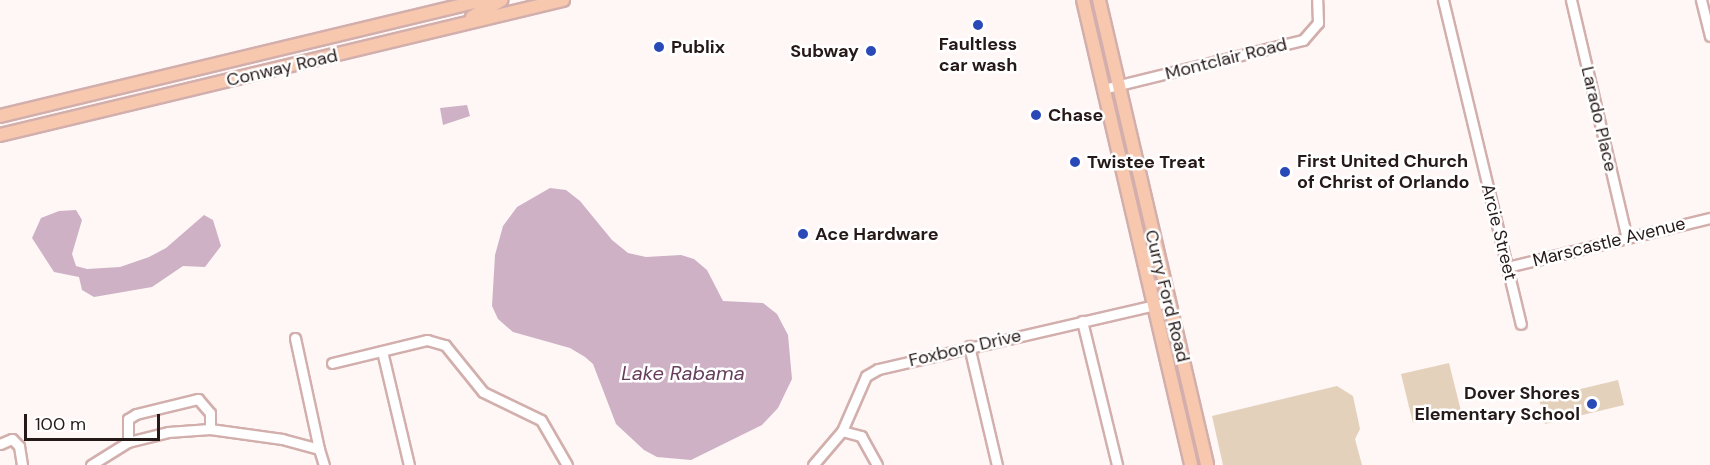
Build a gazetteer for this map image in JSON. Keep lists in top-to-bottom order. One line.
{"streets":{"main road":["Conway Road","Curry Ford Road"],"street":["Montclair Road","Larado Place","Arcie Street","Marscastle Avenue","Foxboro Drive"]},"crossings":[["Montclair Road","Curry Ford Road"],["Larado Place","Marscastle Avenue"],["Arcie Street","Marscastle Avenue"],["Curry Ford Road","Foxboro Drive"]],"water":["Lake Rabama"],"places":["Faultless car wash","Publix","Subway","Chase","Twistee Treat","First United Church of Christ of Orlando","Ace Hardware","Dover Shores Elementary School"],"scale_bar":"100 m"}
